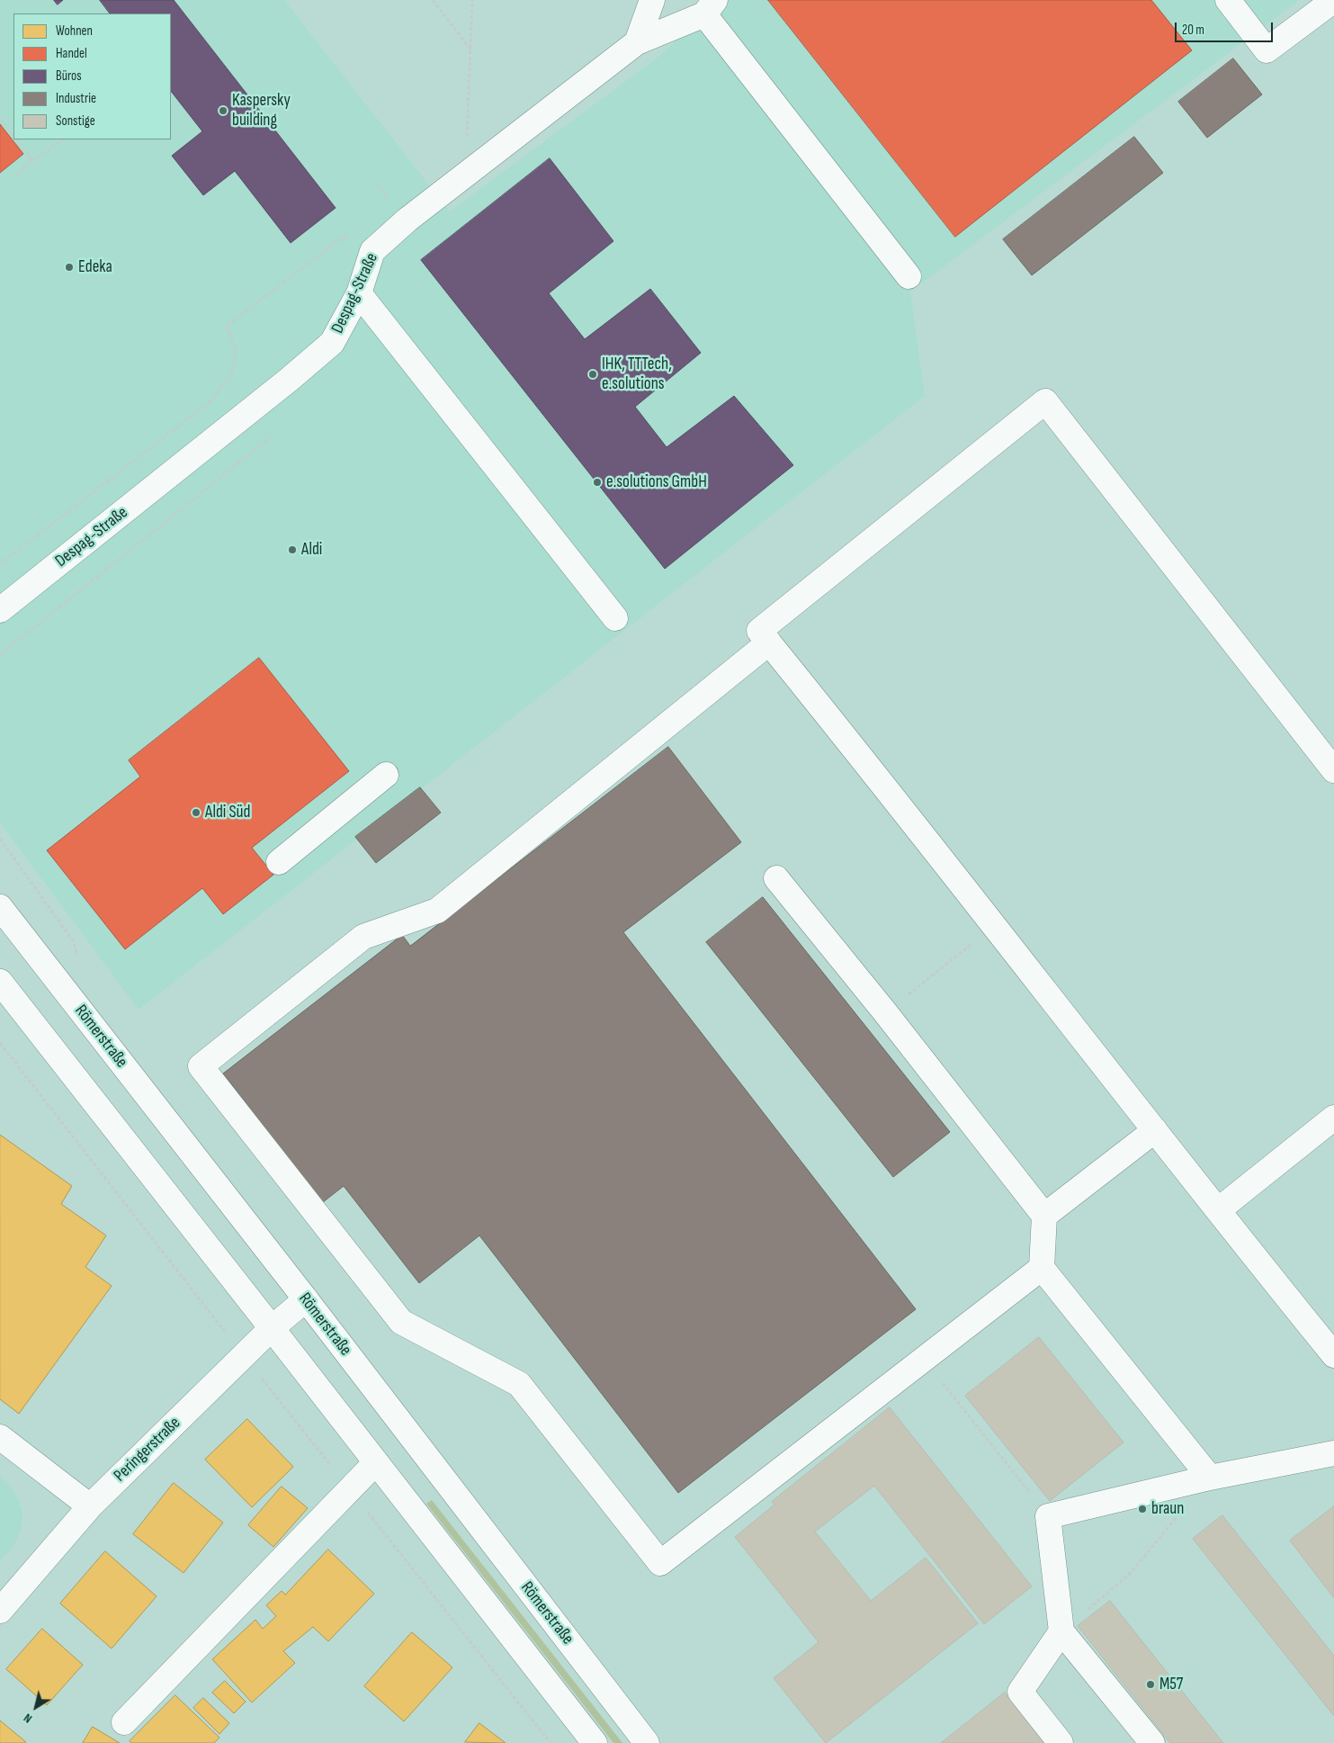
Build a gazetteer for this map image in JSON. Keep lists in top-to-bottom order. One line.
{"streets":{"main road":["Despag-Straße","Römerstraße","Peringerstraße"]},"crossings":[["Römerstraße","Peringerstraße"]],"places":["Kaspersky building","Edeka","IHK, TTTech, e.solutions","e.solutions GmbH","Aldi","Aldi Süd","braun","M57"],"legend":["Wohnen","Handel","Büros","Industrie","Sonstige"],"scale_bar":"20 m","north":"bottom left"}
